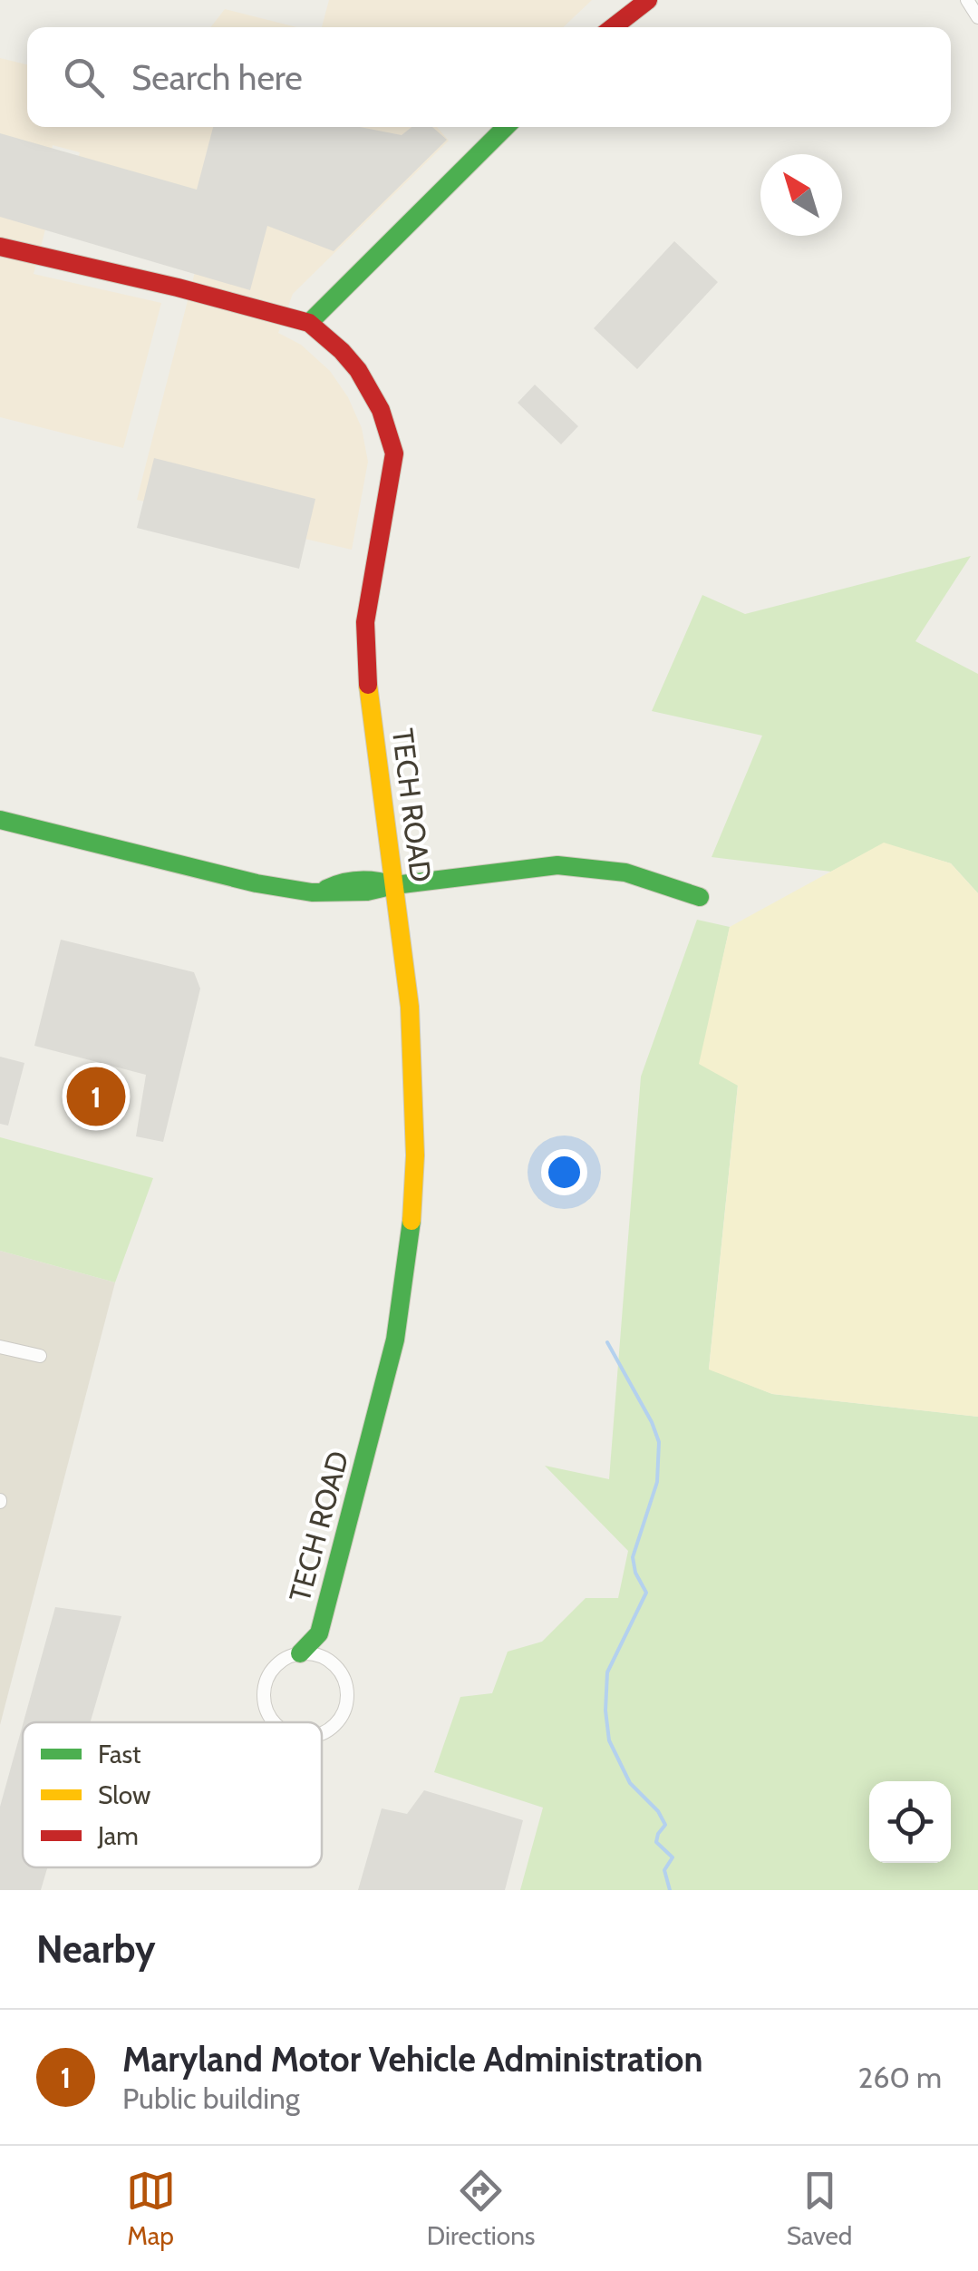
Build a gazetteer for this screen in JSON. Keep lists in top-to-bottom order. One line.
{"streets":{"street":["TECH ROAD"]},"legend":["Fast","Slow","Jam"],"north":"top left","page":{"search":"Search here","pins":"1","heading":"Nearby","list":[{"mark":"1","name":"Maryland Motor Vehicle Administration","note":"Public building","value":"260 m"}],"nav":["Map","Directions","Saved"]}}
